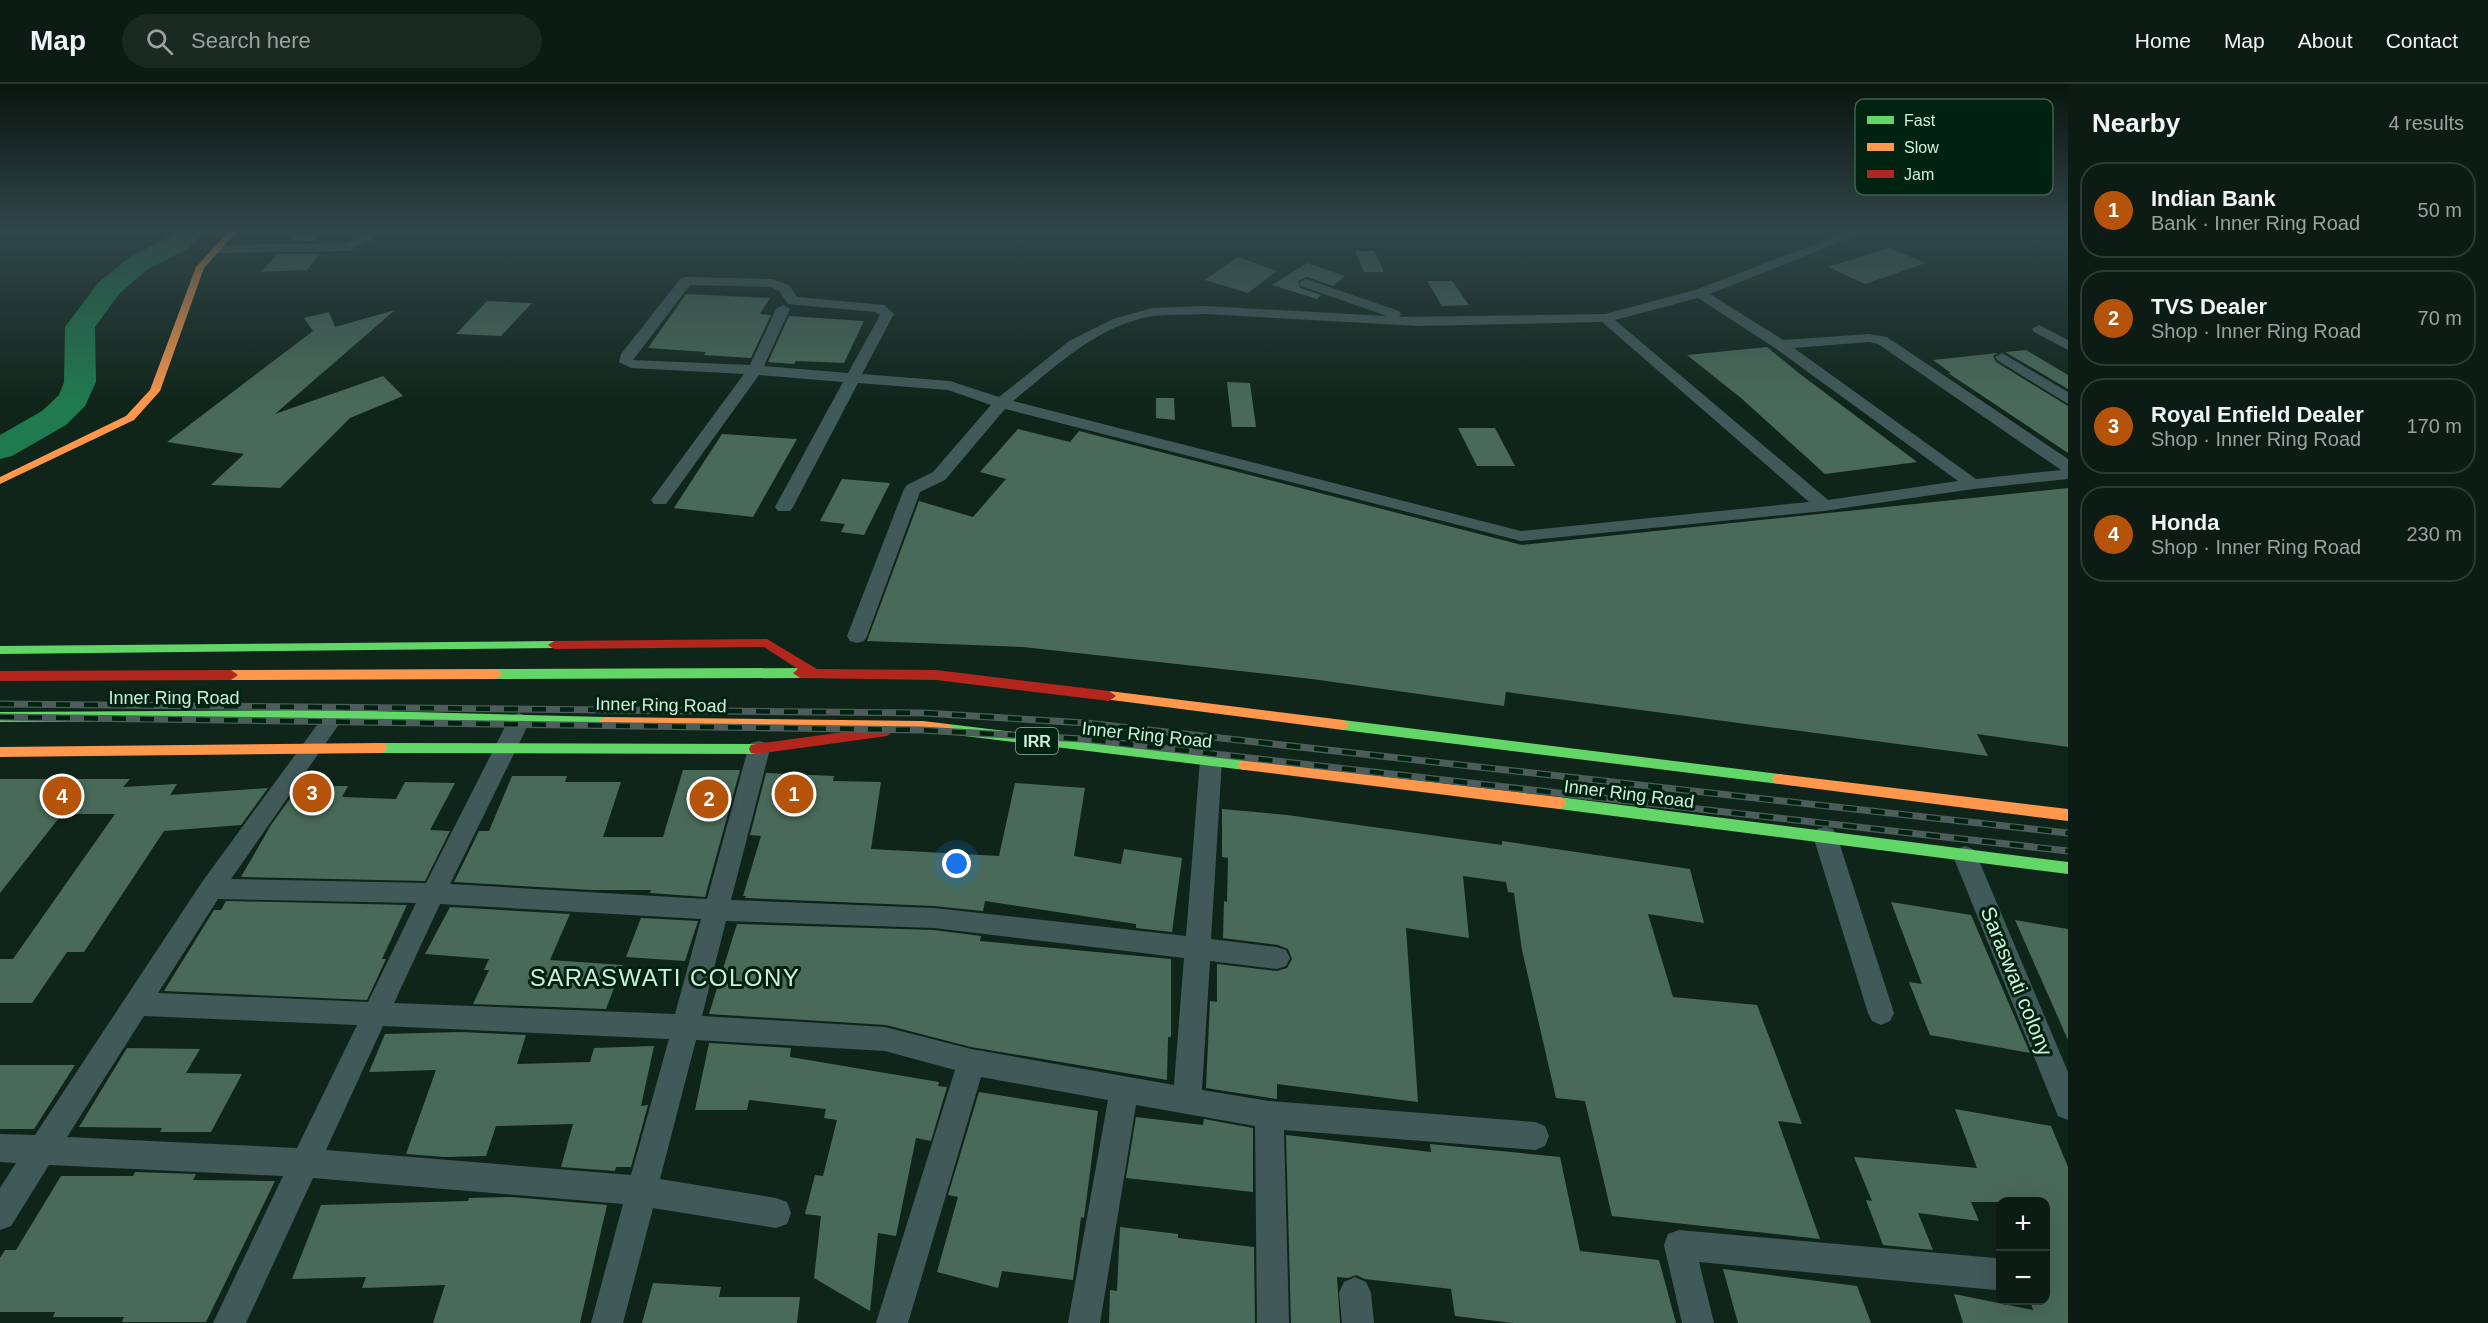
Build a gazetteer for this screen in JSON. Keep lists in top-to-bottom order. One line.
{"streets":{"main road":["Inner Ring Road","IRR"],"street":["Saraswati colony"]},"crossings":[["Inner Ring Road","Saraswati colony"]],"districts":["SARASWATI COLONY"],"legend":["Fast","Slow","Jam"],"page":{"header":"Map","search":"Search here","nav":["Home","Map","About","Contact"],"heading":["Nearby","4 results"],"list":[{"mark":"1","name":"Indian Bank","note":"Bank · Inner Ring Road","value":"50 m"},{"mark":"2","name":"TVS Dealer","note":"Shop · Inner Ring Road","value":"70 m"},{"mark":"3","name":"Royal Enfield Dealer","note":"Shop · Inner Ring Road","value":"170 m"},{"mark":"4","name":"Honda","note":"Shop · Inner Ring Road","value":"230 m"}],"pins":["3","1","4","2"],"map_buttons":["+","−"]}}
